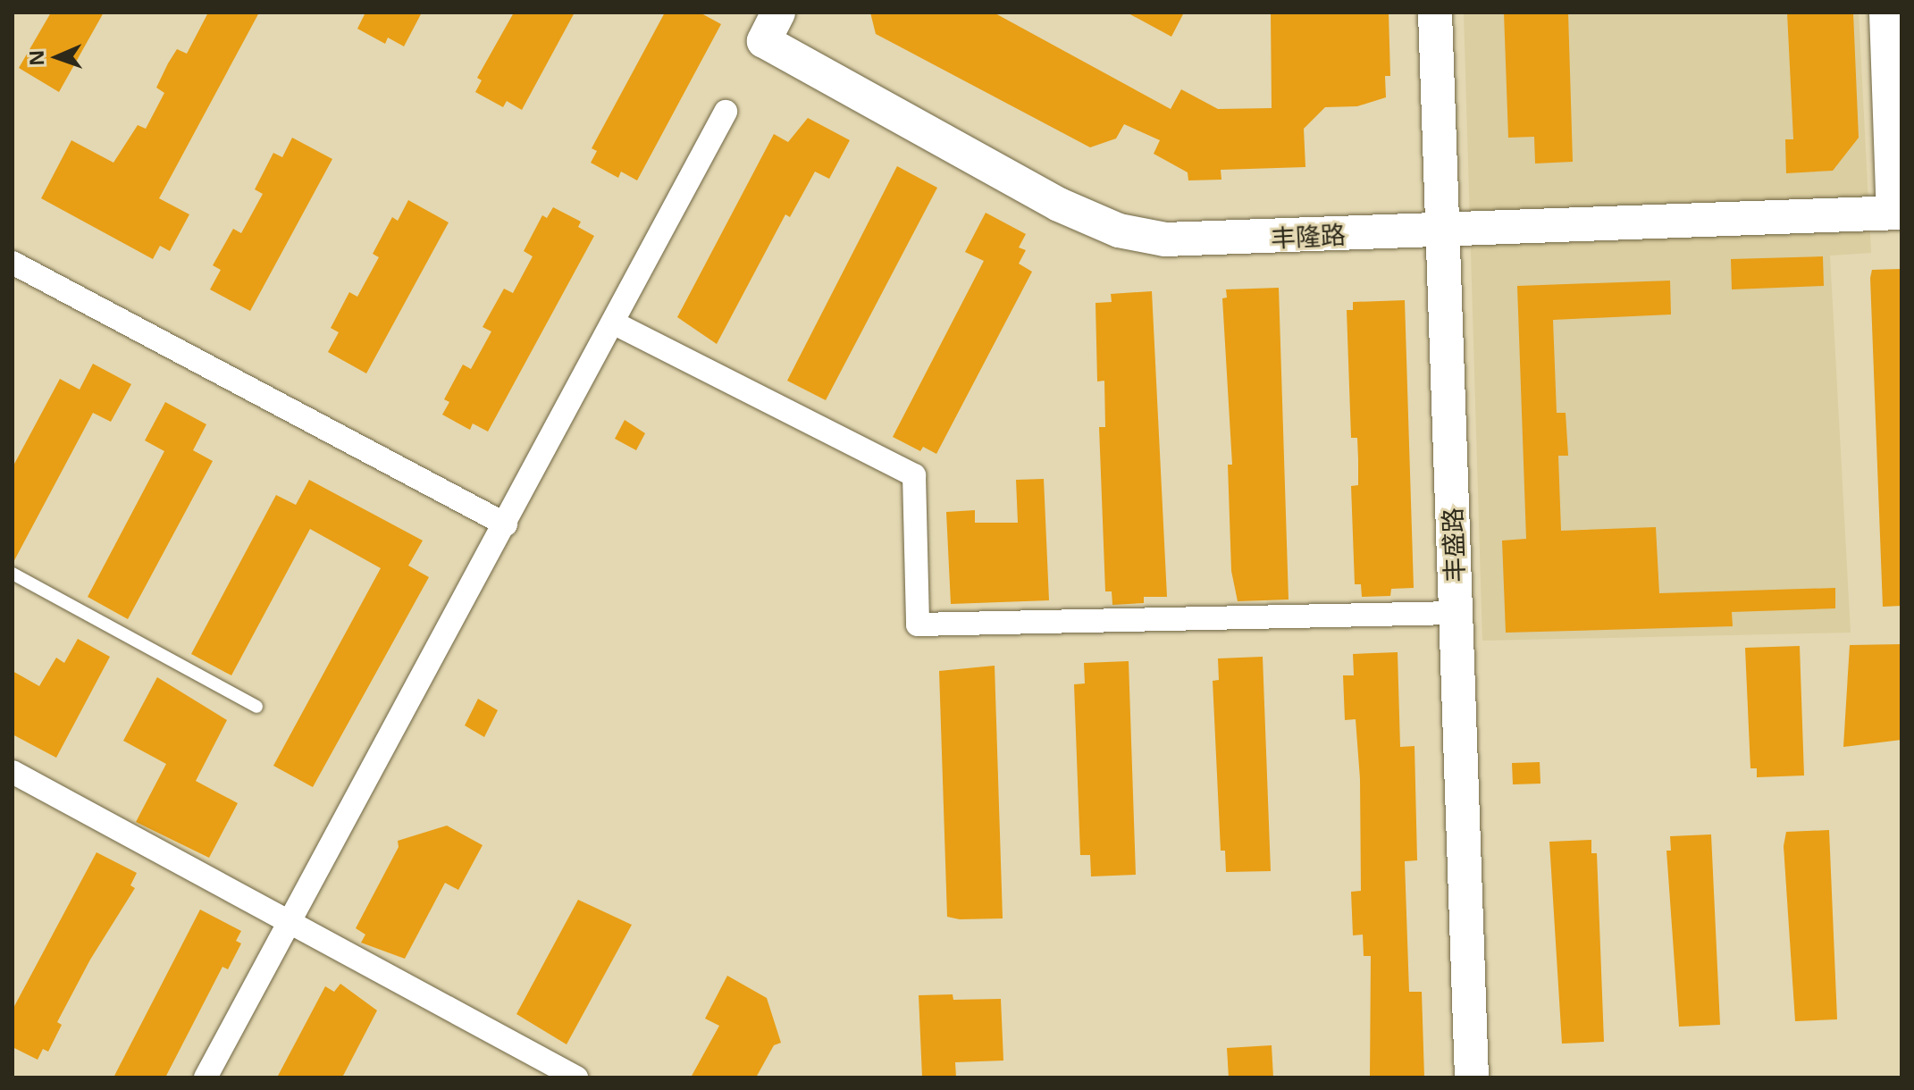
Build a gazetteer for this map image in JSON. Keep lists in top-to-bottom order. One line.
{"streets":{"street":["丰隆路","丰盛路"]},"crossings":[["丰隆路","丰盛路"]],"north":"left"}
